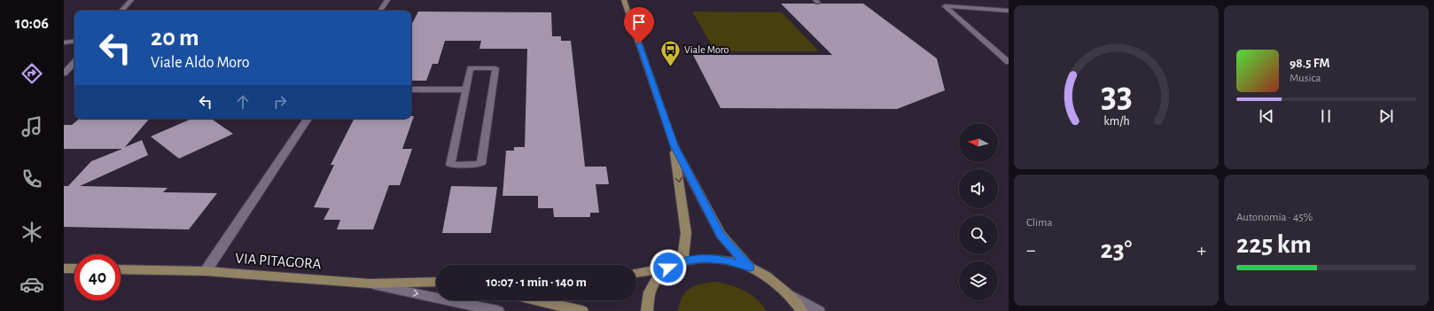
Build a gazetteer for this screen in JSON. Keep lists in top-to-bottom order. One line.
{"streets":{"street":["VIA PITAGORA"]},"places":{"bus stop":["Viale Moro"]},"north":"left","page":{"tabs":"10:06","turn":["20 m","Viale Aldo Moro"],"song":["98.5 FM","Musica"],"tile":["Clima",["Autonomia · 45%","225 km"]],"heat":["−","23°","+"],"limit":"40","trip":"10:07 · 1 min · 140 m","gauge":["33","km/h"]}}
